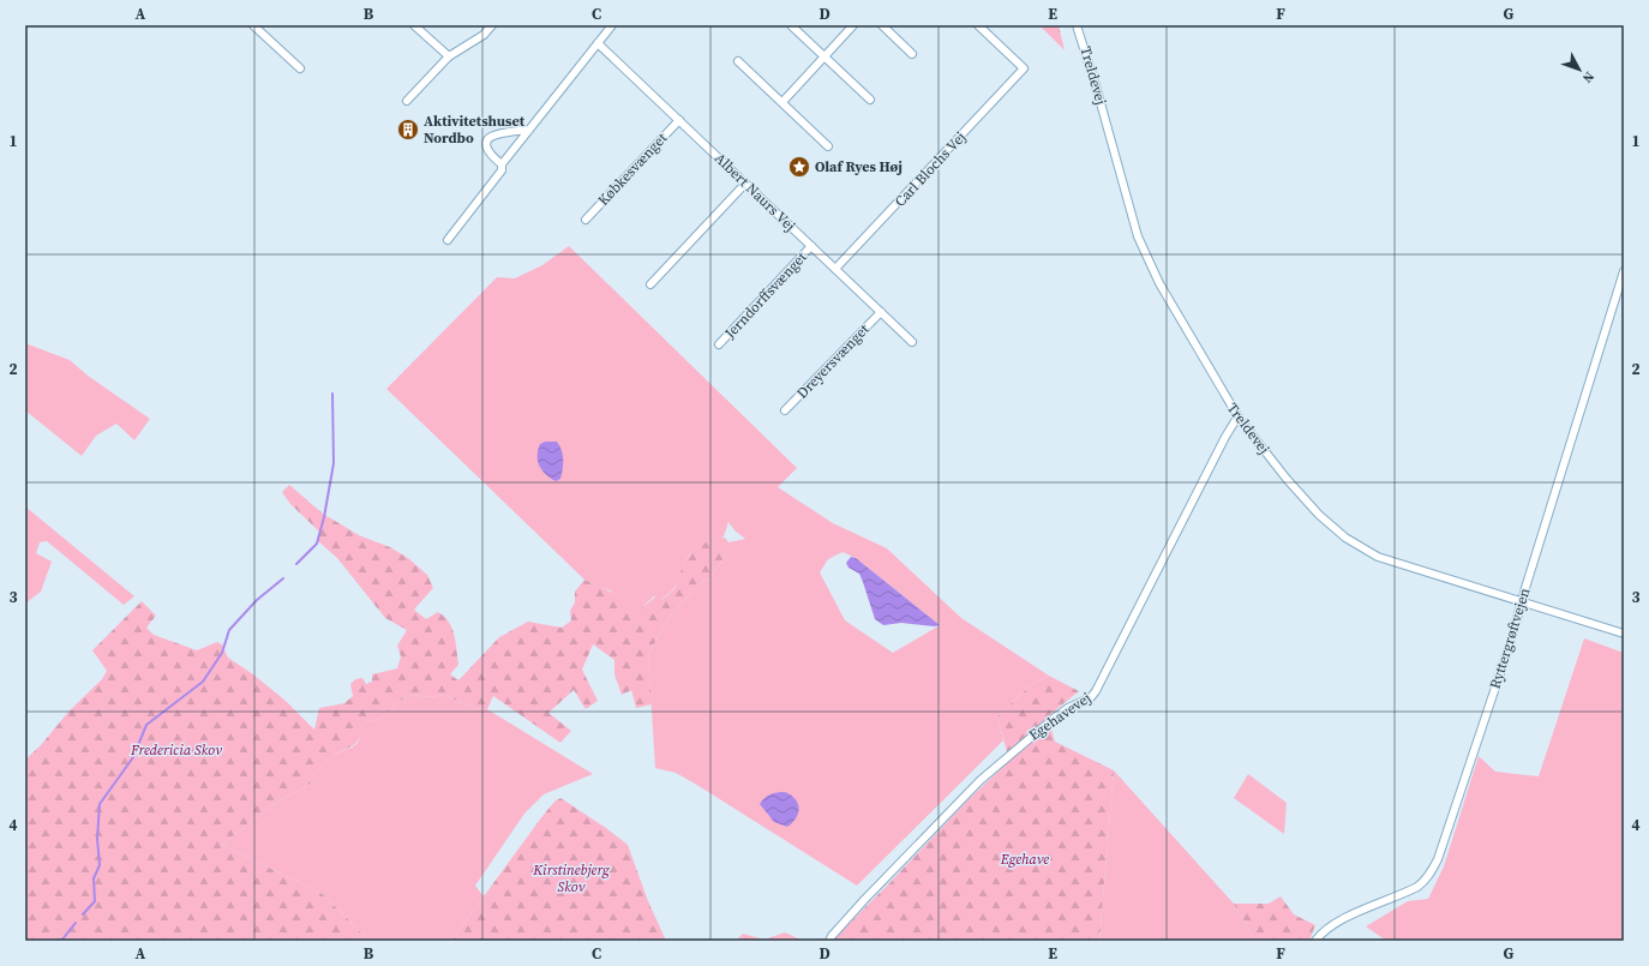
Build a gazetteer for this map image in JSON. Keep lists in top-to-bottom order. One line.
{"streets":{"street":["Treldevej","Købkesvænget","Carl Blochs Vej","Albert Naurs Vej","Jerndorffsvænget","Dreyersvænget","Ryttergrøftvejen","Egehavevej"]},"crossings":[["Treldevej","Ryttergrøftvejen"],["Treldevej","Egehavevej"],["Købkesvænget","Albert Naurs Vej"],["Carl Blochs Vej","Albert Naurs Vej"],["Albert Naurs Vej","Jerndorffsvænget"],["Albert Naurs Vej","Dreyersvænget"]],"parks":["Fredericia Skov","Egehave","Kirstinebjerg Skov"],"places":{"building":["Aktivitetshuset Nordbo"],"place":["Olaf Ryes Høj"]},"north":"bottom right","grid":{"columns":["A","B","C","D","E","F","G"],"rows":["1","2","3","4"]}}
